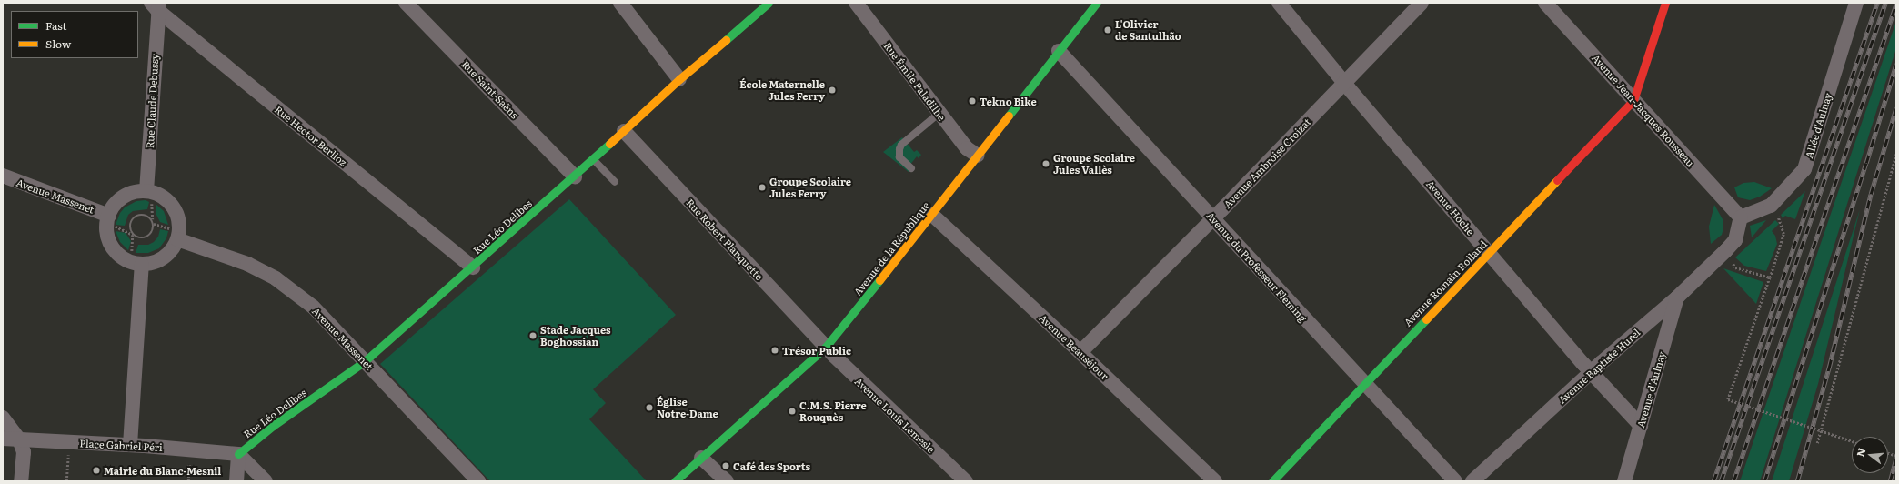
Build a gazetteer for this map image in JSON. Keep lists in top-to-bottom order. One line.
{"streets":{"street":["Rue Émile Paladilhe","Rue Saint-Saëns","Rue Claude Debussy","Avenue Jean-Jacques Rousseau","Allée d'Aulnay","Rue Hector Berlioz","Avenue Ambroise Croizat","Avenue Massenet","Avenue Hoche","Rue Léo Delibes","Rue Robert Planquette","Avenue de la République","Avenue du Professeur Fleming","Avenue Romain Rolland","Avenue Beauséjour","Avenue Baptiste Hurel","Avenue d'Aulnay","Avenue Louis Lemesle","Place Gabriel Péri"]},"crossings":[["Rue Émile Paladilhe","Avenue de la République"],["Rue Saint-Saëns","Rue Léo Delibes"],["Rue Claude Debussy","Rue Hector Berlioz"],["Avenue Jean-Jacques Rousseau","Allée d'Aulnay"],["Avenue Jean-Jacques Rousseau","Avenue Romain Rolland"],["Avenue Jean-Jacques Rousseau","Avenue Baptiste Hurel"],["Allée d'Aulnay","Avenue Baptiste Hurel"],["Rue Hector Berlioz","Rue Léo Delibes"],["Avenue Ambroise Croizat","Avenue Hoche"],["Avenue Ambroise Croizat","Avenue du Professeur Fleming"],["Avenue Ambroise Croizat","Avenue Beauséjour"],["Avenue Massenet","Rue Léo Delibes"],["Avenue Hoche","Avenue Romain Rolland"],["Avenue Hoche","Avenue Baptiste Hurel"],["Avenue Hoche","Avenue d'Aulnay"],["Rue Léo Delibes","Rue Robert Planquette"],["Rue Léo Delibes","Place Gabriel Péri"],["Rue Robert Planquette","Avenue de la République"],["Rue Robert Planquette","Avenue Louis Lemesle"],["Avenue de la République","Avenue du Professeur Fleming"],["Avenue de la République","Avenue Beauséjour"],["Avenue de la République","Avenue Louis Lemesle"],["Avenue du Professeur Fleming","Avenue Romain Rolland"],["Avenue Baptiste Hurel","Avenue d'Aulnay"]],"places":["L'Olivier de Santulhão","École Maternelle Jules Ferry","Tekno Bike","Groupe Scolaire Jules Vallès","Groupe Scolaire Jules Ferry","Stade Jacques Boghossian","Trésor Public","Église Notre-Dame","C.M.S. Pierre Rouquès","Café des Sports","Mairie du Blanc-Mesnil"],"legend":["Fast","Slow"],"north":"left"}
